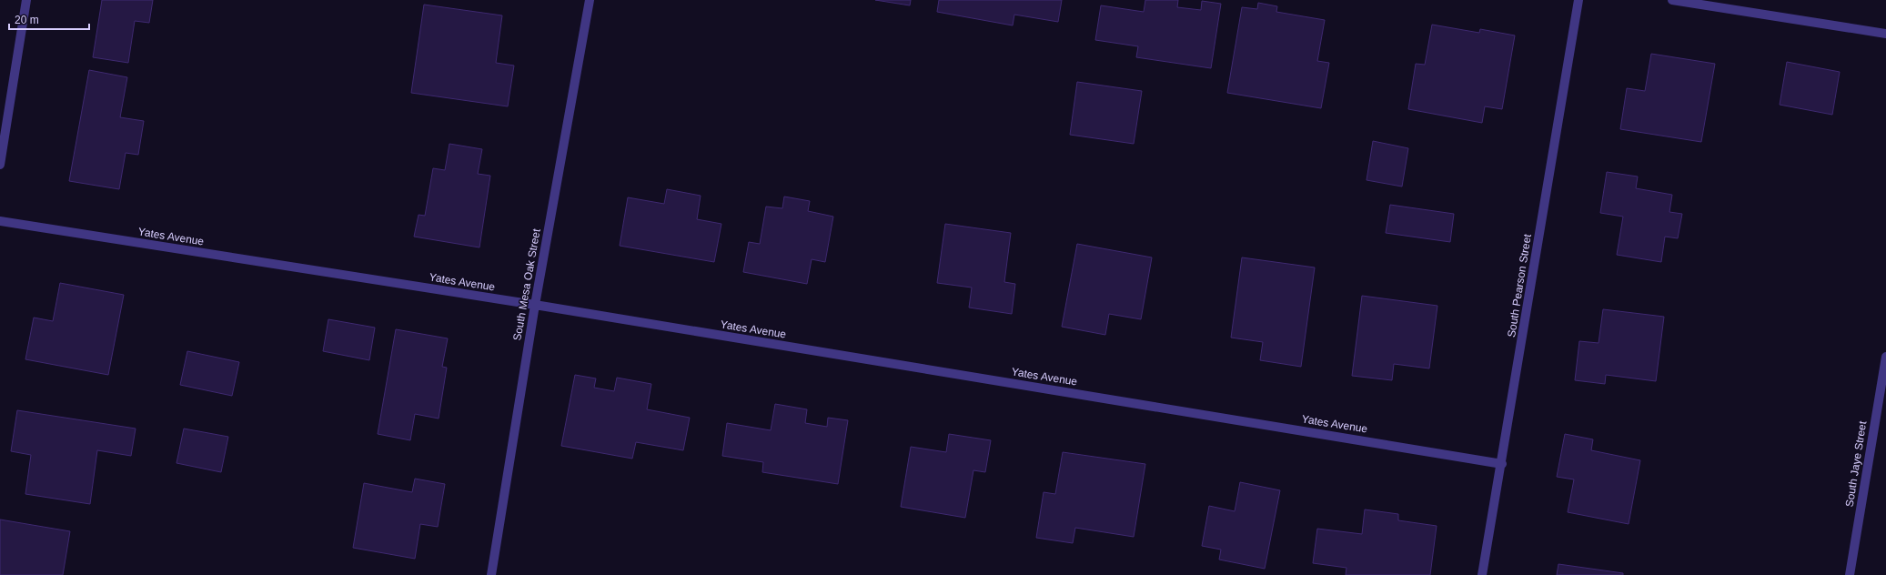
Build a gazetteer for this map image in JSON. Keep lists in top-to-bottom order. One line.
{"streets":{"street":["Yates Avenue","South Mesa Oak Street","South Pearson Street","South Jaye Street"]},"crossings":[["Yates Avenue","South Mesa Oak Street"],["Yates Avenue","South Pearson Street"]],"scale_bar":"20 m"}
